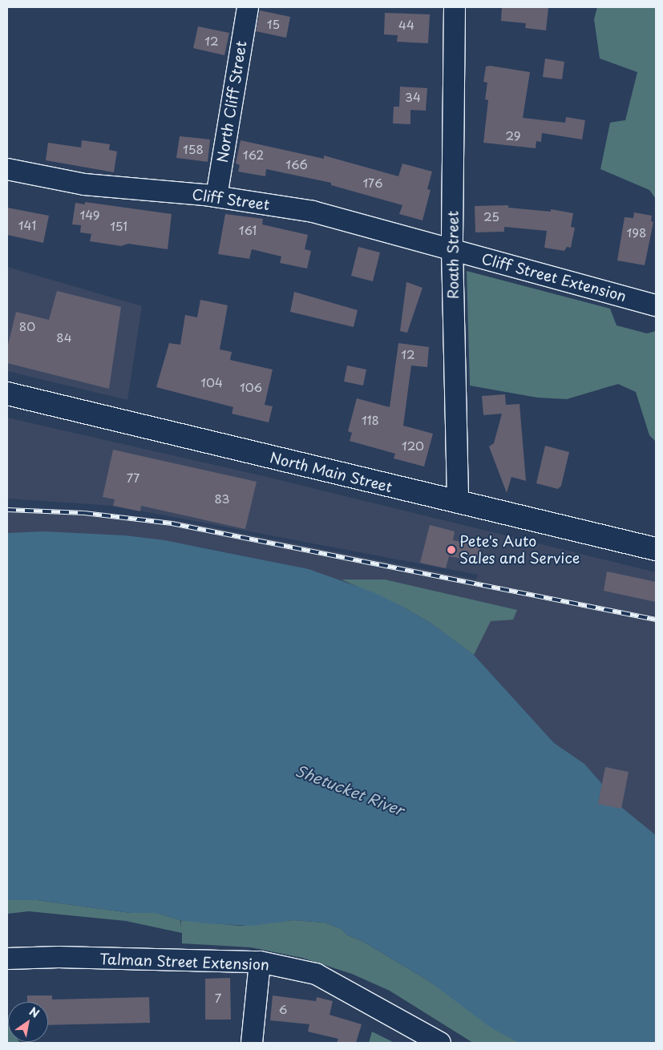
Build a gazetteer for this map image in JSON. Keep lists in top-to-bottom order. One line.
{"streets":{"main road":["North Main Street"],"street":["North Cliff Street","Cliff Street","Roath Street","Cliff Street Extension","Talman Street Extension"]},"crossings":[["North Cliff Street","Cliff Street"],["Cliff Street","Roath Street"],["Cliff Street","Cliff Street Extension"],["Roath Street","Cliff Street Extension"],["Roath Street","North Main Street"]],"water":["Shetucket River"],"places":["Pete's Auto Sales and Service"],"house_numbers":["15","44","12","34","29","158","162","166","176","149","25","141","151","161","198","80","84","12","104","106","118","120","77","83","7","6"],"north":"top right"}
